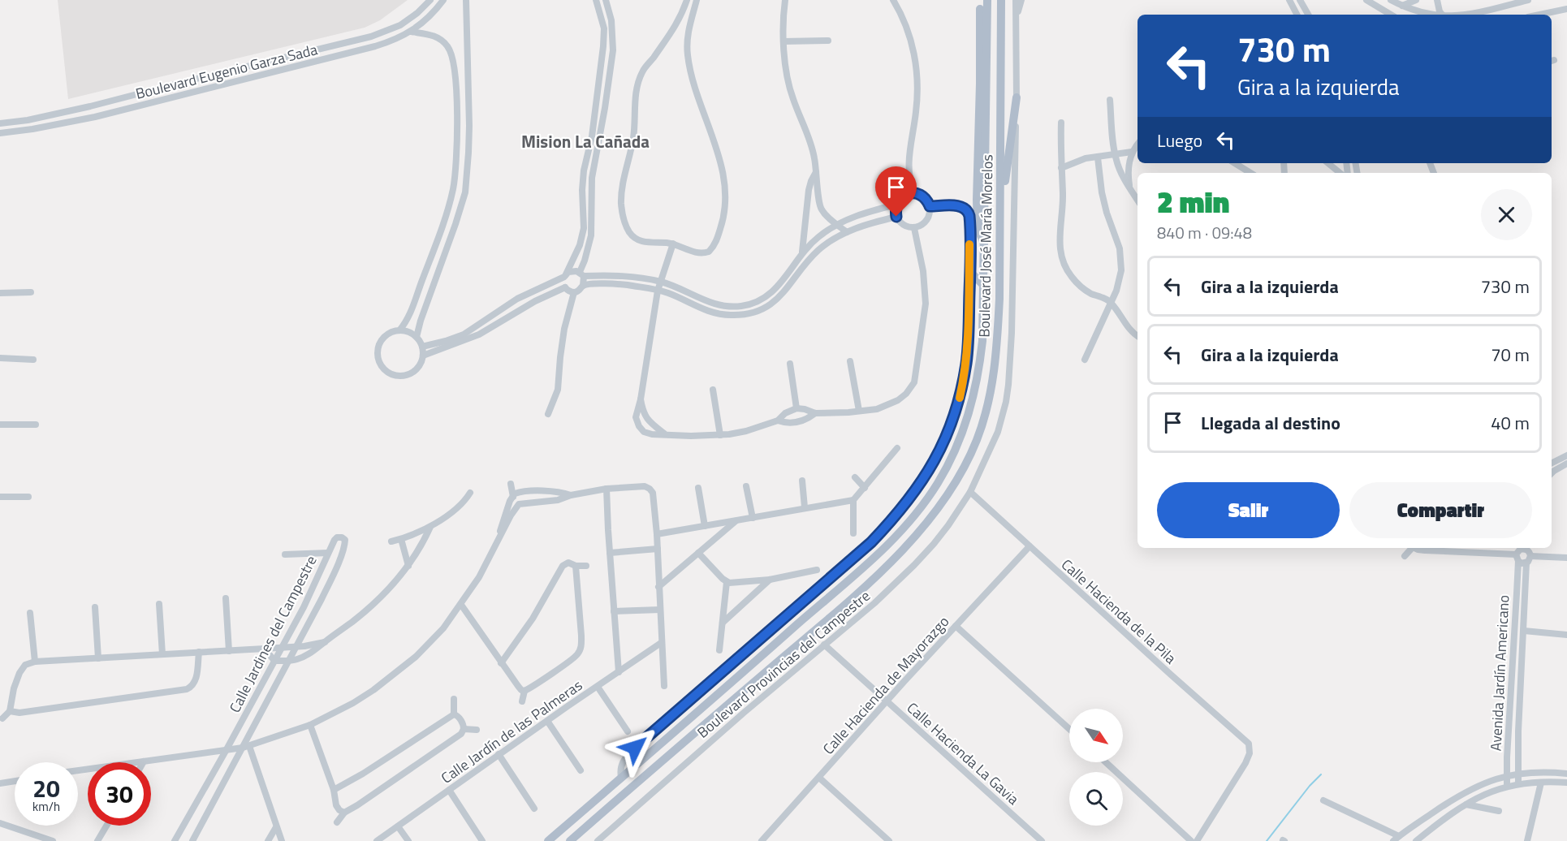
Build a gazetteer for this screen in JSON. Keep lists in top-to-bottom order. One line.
{"streets":{"main road":["Boulevard José María Morelos"],"street":["Boulevard Eugenio Garza Sada","Calle Hacienda de la Pila","Calle Jardines del Campestre","Boulevard Provincias del Campestre","Avenida Jardín Americano","Calle Hacienda de Mayorazgo","Calle Jardín de las Palmeras","Calle Hacienda La Gavia"]},"crossings":[["Calle Hacienda de la Pila","Boulevard Provincias del Campestre"],["Calle Hacienda de la Pila","Calle Hacienda de Mayorazgo"],["Boulevard Provincias del Campestre","Calle Hacienda La Gavia"],["Calle Hacienda de Mayorazgo","Calle Hacienda La Gavia"]],"districts":["Mision La Cañada"],"north":"bottom right","page":{"turn":["730 m","Gira a la izquierda"],"then":"Luego","heading":["2 min","840 m · 09:48"],"list":[{"name":"Gira a la izquierda","value":"730 m"},{"name":"Gira a la izquierda","value":"70 m"},{"name":"Llegada al destino","value":"40 m"}],"buttons":["Salir","Compartir"],"speed":"20 km/h","limit":"30"}}
